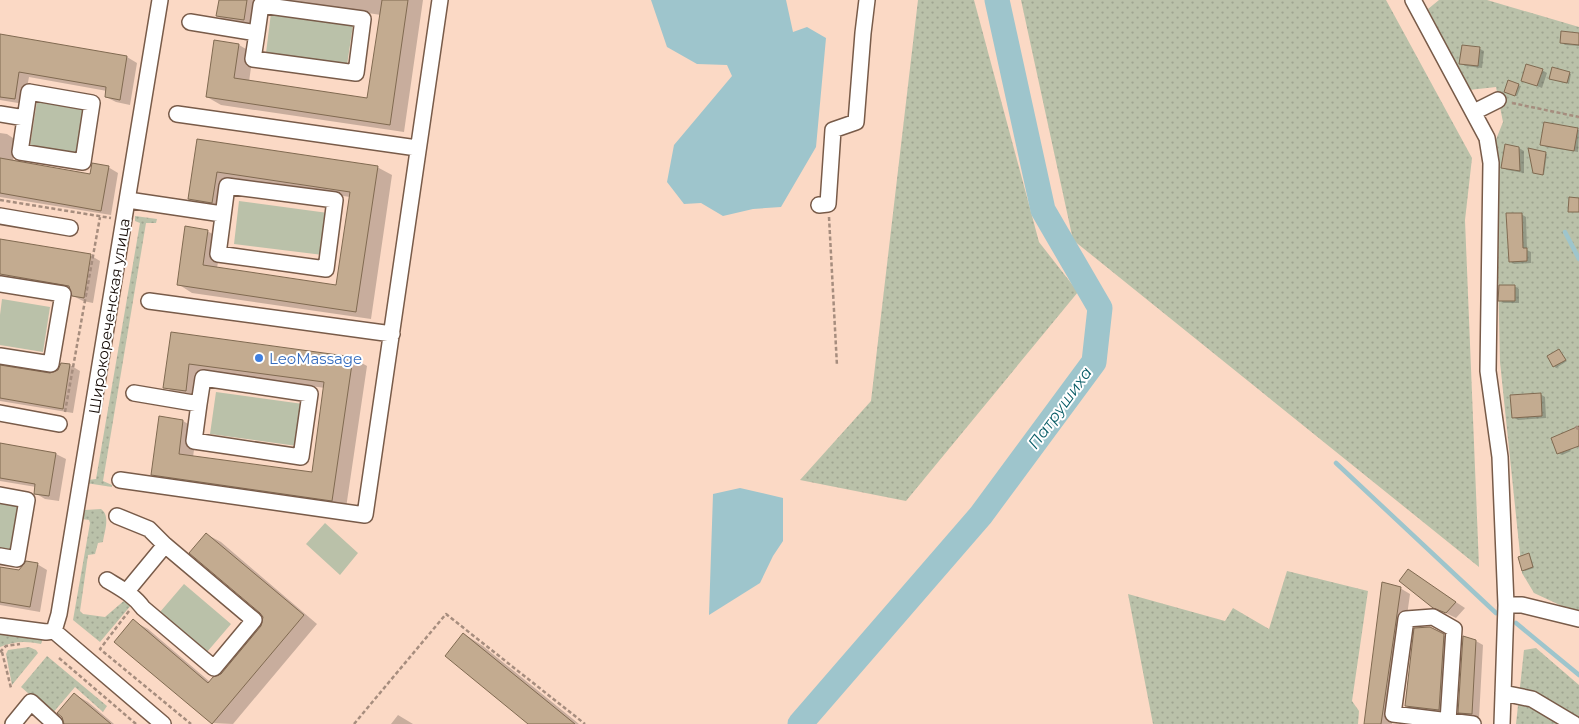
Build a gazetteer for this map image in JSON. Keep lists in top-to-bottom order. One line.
{"streets":{"street":["Широкореченская улица"]},"water":["Патрушиха"],"places":["LeoMassage"]}
